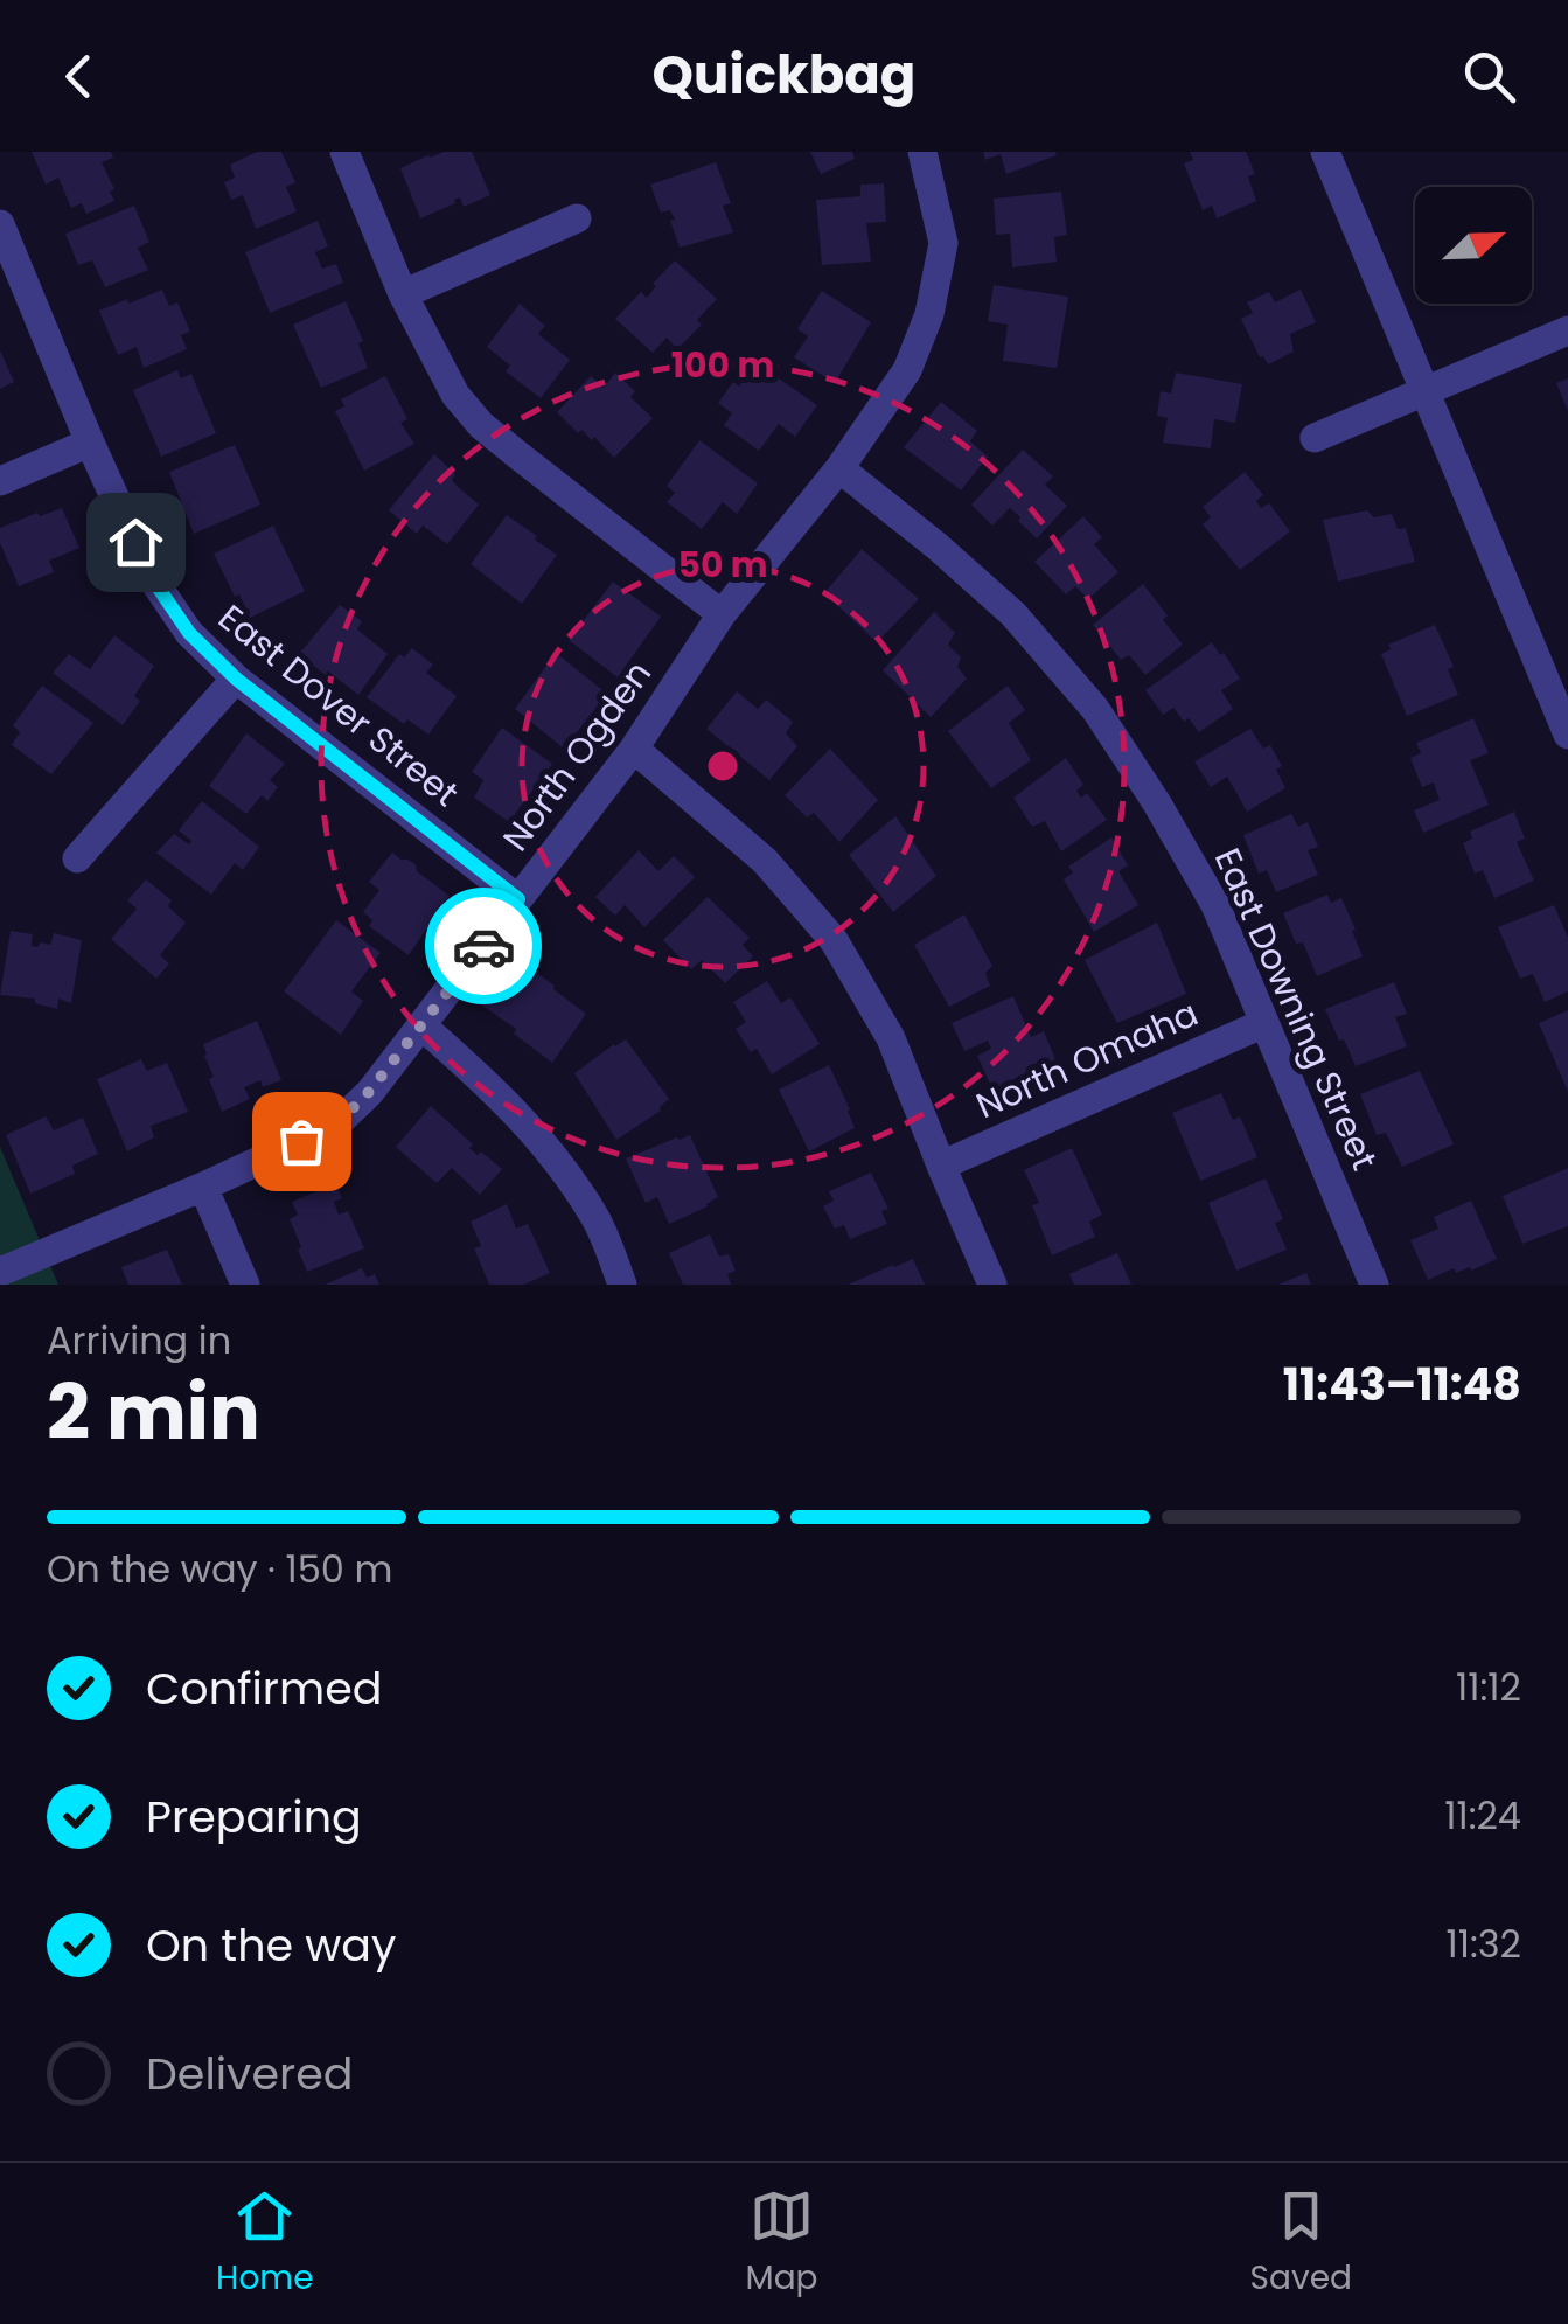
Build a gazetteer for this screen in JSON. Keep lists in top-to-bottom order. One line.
{"streets":{"street":["East Dover Street","North Ogden","East Downing Street","North Omaha"]},"crossings":[["East Dover Street","North Ogden"],["North Ogden","East Downing Street"],["East Downing Street","North Omaha"]],"north":"top right","page":{"header":"Quickbag","heading":["2 min","Arriving in","11:43–11:48"],"bar":"On the way · 150 m","list":[["Confirmed","11:12"],["Preparing","11:24"],["On the way","11:32"],"Delivered"],"tabs":["Home","Map","Saved"]},"rings":["100 m","50 m"]}
